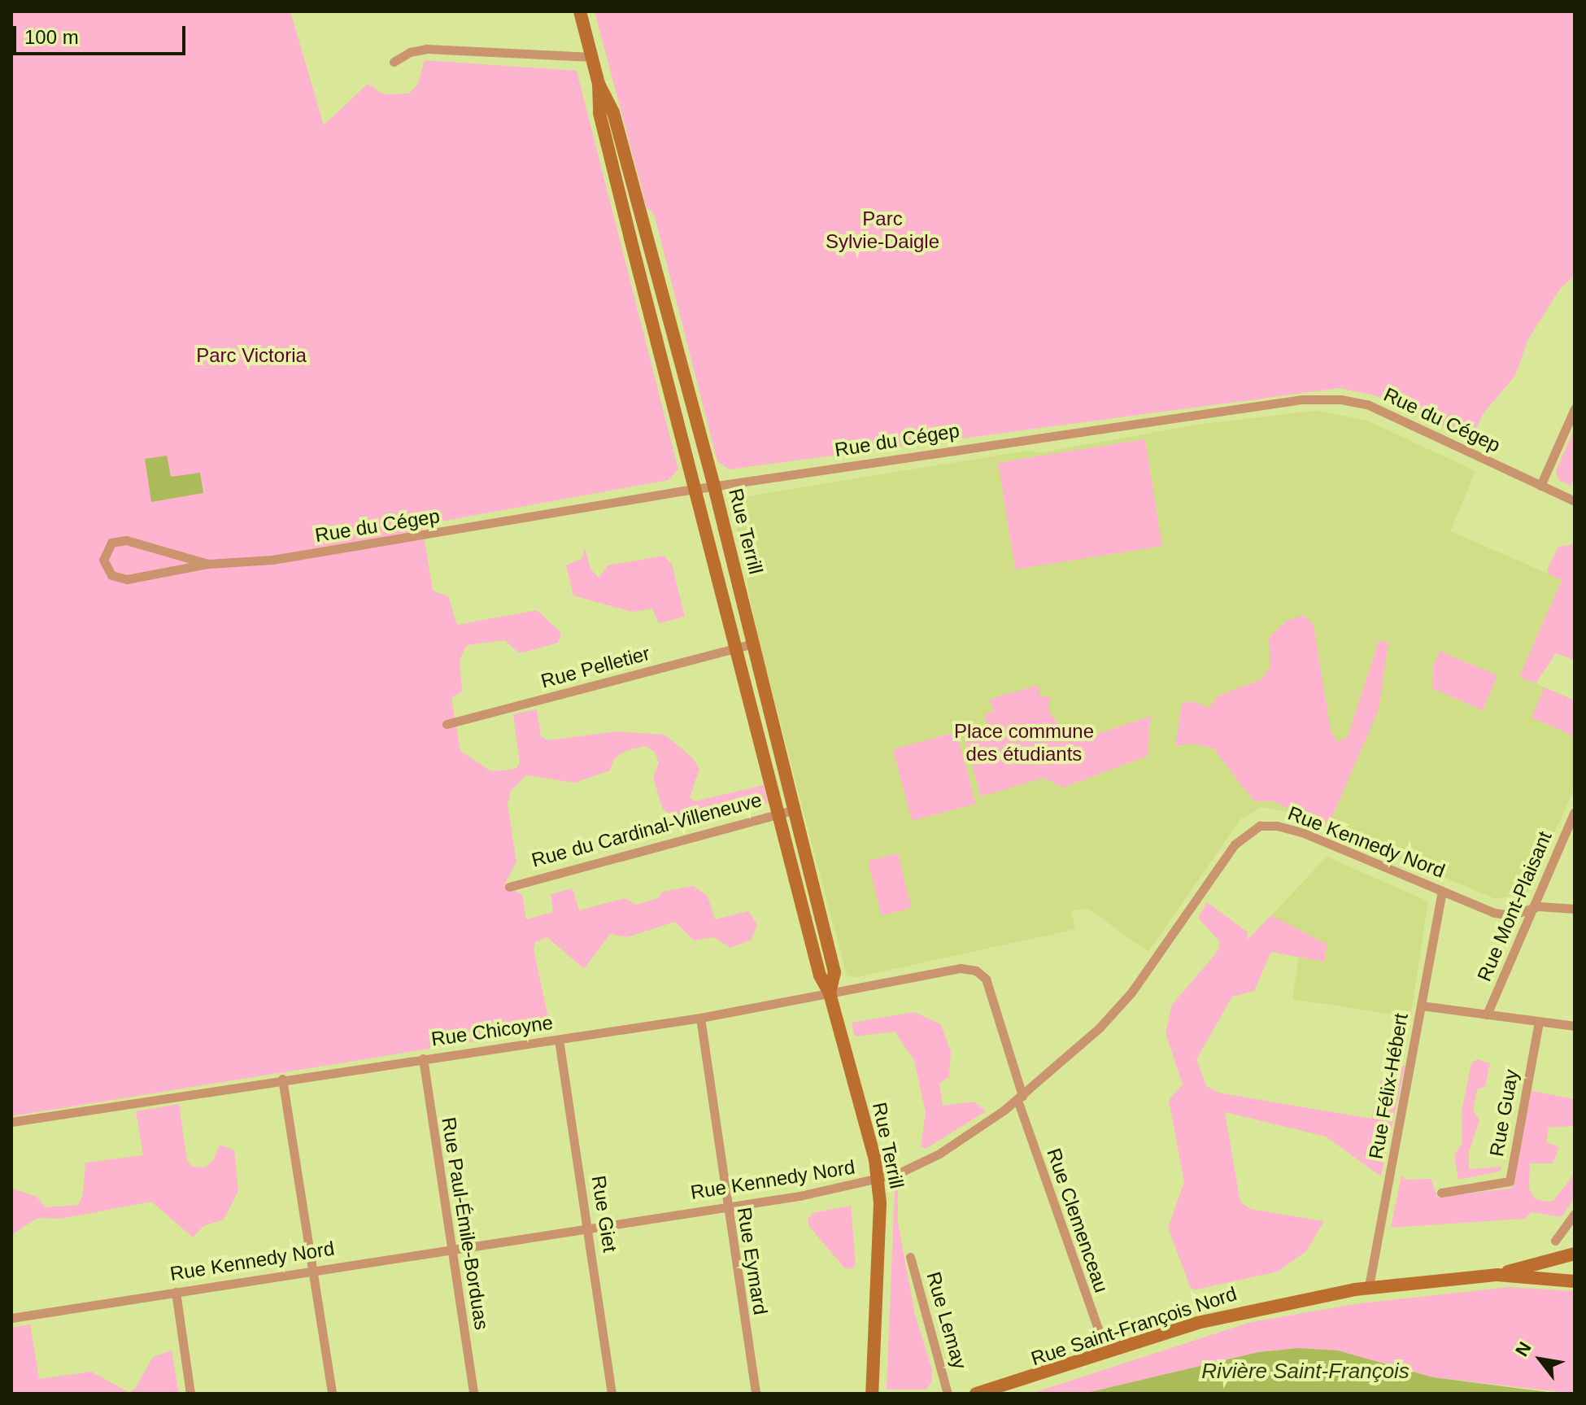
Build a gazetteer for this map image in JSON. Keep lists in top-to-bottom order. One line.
{"streets":{"street":["Rue du Cégep","Rue Terrill","Rue Pelletier","Rue du Cardinal-Villeneuve","Rue Kennedy Nord","Rue Mont-Plaisant","Rue Chicoyne","Rue Félix-Hébert","Rue Guay","Rue Giet","Rue Clemenceau","Rue Paul-Émile-Borduas","Rue Eymard","Rue Lemay","Rue Saint-François Nord"]},"crossings":[["Rue du Cégep","Rue Terrill"],["Rue Terrill","Rue Pelletier"],["Rue Terrill","Rue du Cardinal-Villeneuve"],["Rue Terrill","Rue Kennedy Nord"],["Rue Terrill","Rue Chicoyne"],["Rue Kennedy Nord","Rue Mont-Plaisant"],["Rue Kennedy Nord","Rue Félix-Hébert"],["Rue Kennedy Nord","Rue Giet"],["Rue Kennedy Nord","Rue Clemenceau"],["Rue Kennedy Nord","Rue Paul-Émile-Borduas"],["Rue Kennedy Nord","Rue Eymard"],["Rue Chicoyne","Rue Giet"],["Rue Chicoyne","Rue Clemenceau"],["Rue Chicoyne","Rue Paul-Émile-Borduas"],["Rue Chicoyne","Rue Eymard"],["Rue Félix-Hébert","Rue Saint-François Nord"],["Rue Clemenceau","Rue Saint-François Nord"]],"water":["Rivière Saint-François"],"parks":["Parc Sylvie-Daigle","Parc Victoria","Place commune des étudiants"],"scale_bar":"100 m","north":"top left"}
